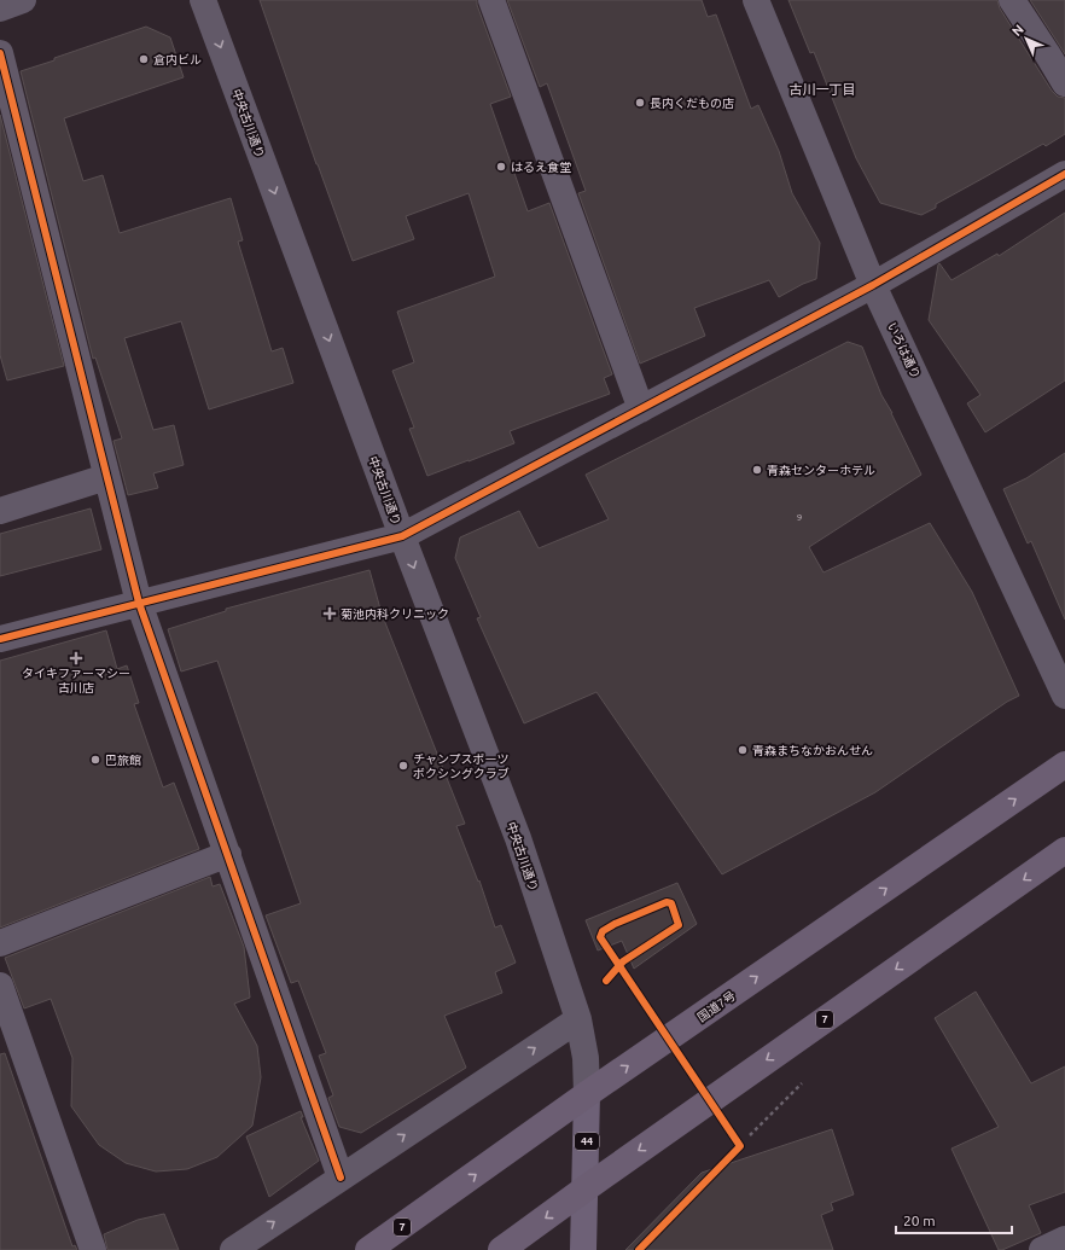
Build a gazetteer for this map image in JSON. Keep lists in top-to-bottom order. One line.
{"streets":{"highway":["国道7号","7"],"main road":["44"],"street":["中央古川通り","いろは通り"]},"crossings":[["中央古川通り","国道7号"],["中央古川通り","44"],["国道7号","44"],["7","44"]],"one_way":["中央古川通り"],"districts":["古川一丁目"],"places":{"other":["倉内ビル","長内くだもの店","はるえ食堂","青森センターホテル","青森まちなかおんせん","巴旅館","チャンプスポーツ ボクシングクラブ"],"health":["菊池内科クリニック","タイキファーマシー 古川店"]},"house_numbers":["9"],"scale_bar":"20 m","north":"top left"}
